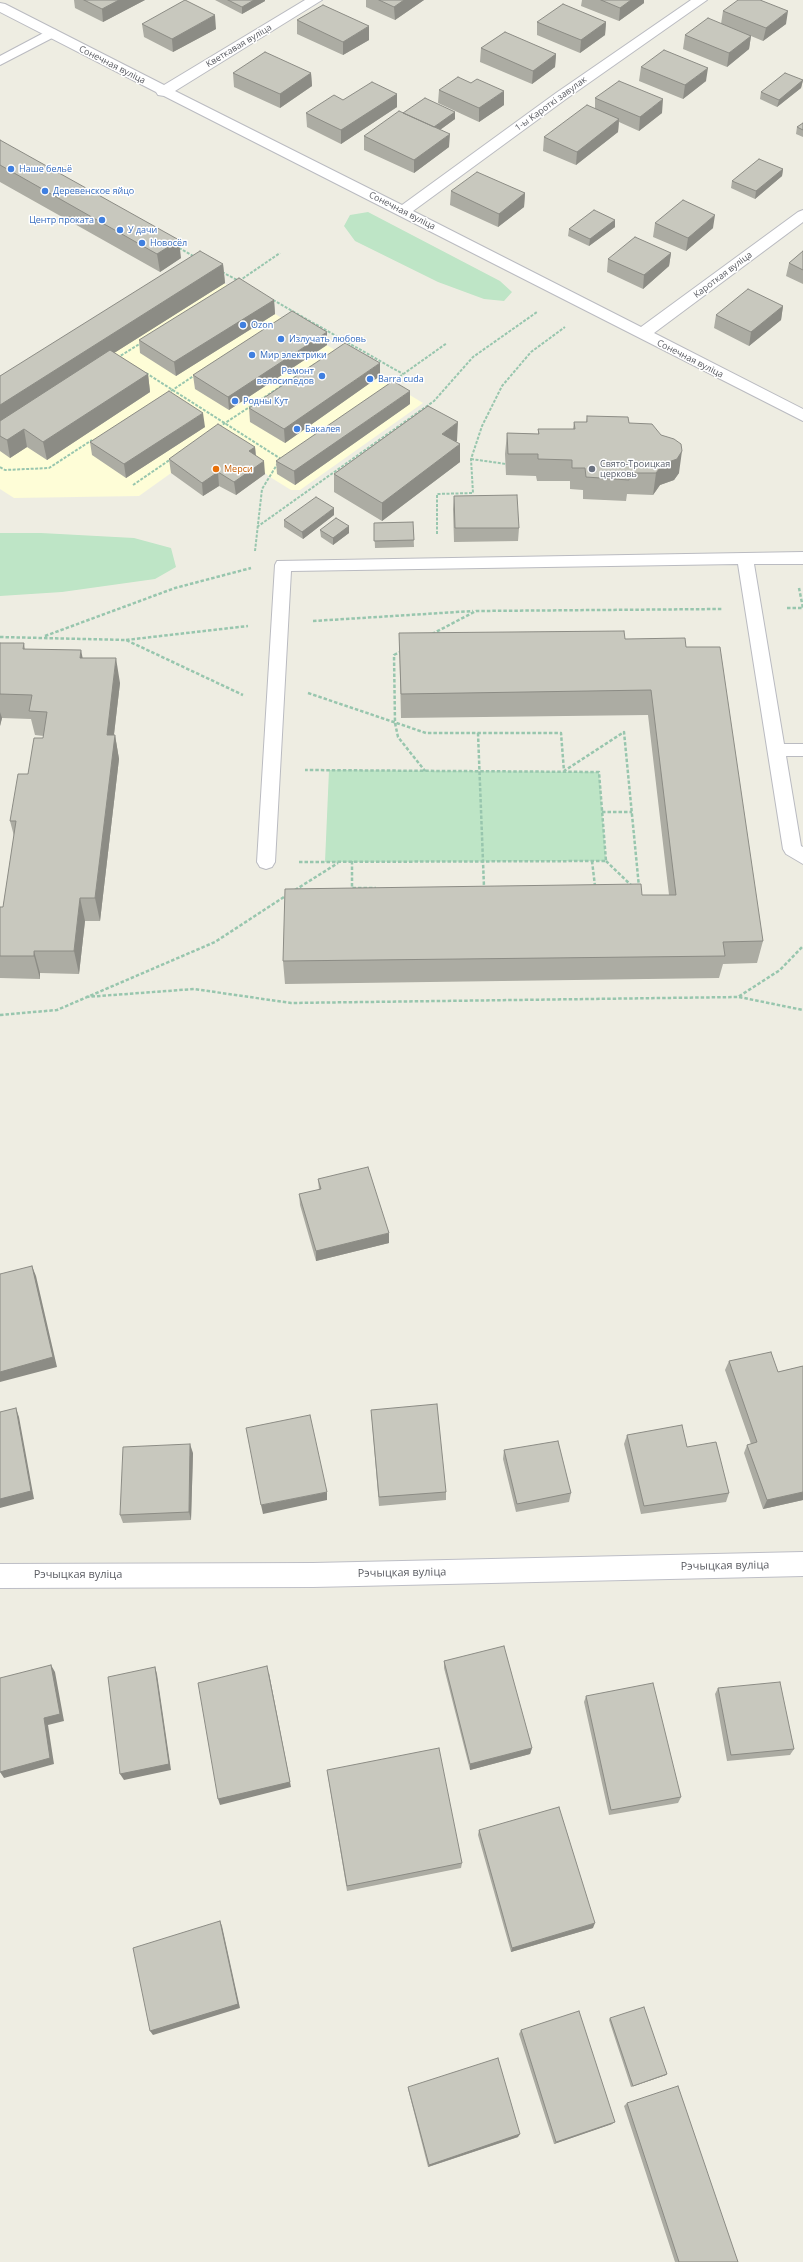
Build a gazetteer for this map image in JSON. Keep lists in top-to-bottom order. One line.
{"streets":{"street":["Кветкавая вуліца","Сонечная вуліца","1-ы Кароткі завулак","Кароткая вуліца","Рэчыцкая вуліца"]},"crossings":[["Кветкавая вуліца","Сонечная вуліца"],["Сонечная вуліца","1-ы Кароткі завулак"],["Сонечная вуліца","Кароткая вуліца"]],"places":["Наше бельё","Деревенское яйцо","Центр проката","У дачи","Новосёл","Ozon","Излучать любовь","Мир электрики","Ремонт велосипедов","Barra cuda","Родны Кут","Бакалея","Мерси","Свято-Троицкая церковь"]}
